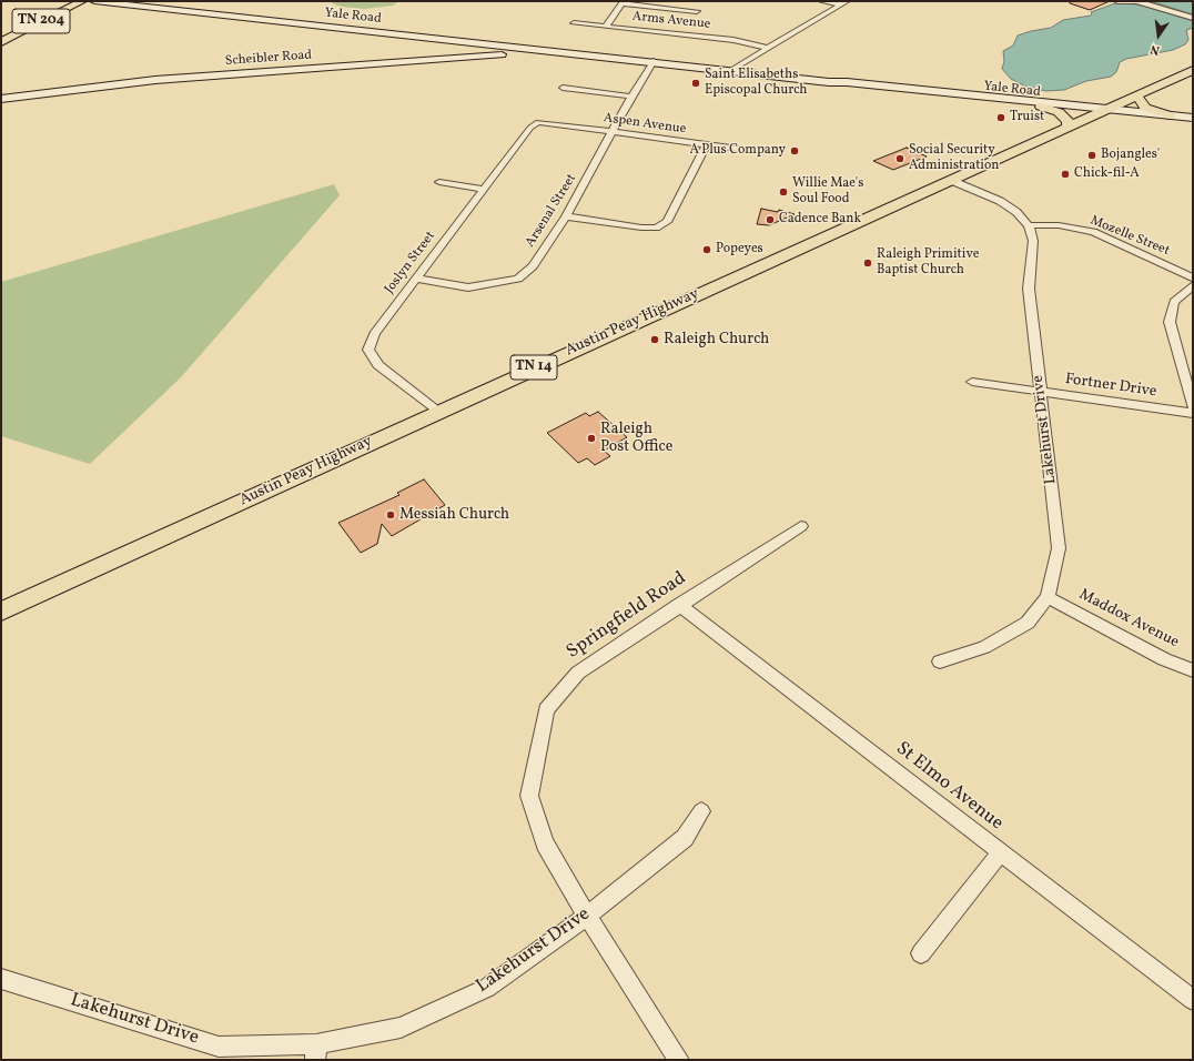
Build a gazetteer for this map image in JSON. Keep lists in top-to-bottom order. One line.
{"streets":{"main road":["Yale Road","TN 204","Scheibler Road","Austin Peay Highway","TN 14"],"street":["Arms Avenue","Aspen Avenue","Arsenal Street","Mozelle Street","Joslyn Street","Fortner Drive","Lakehurst Drive","Springfield Road","Maddox Avenue","St Elmo Avenue"]},"crossings":[["Yale Road","Scheibler Road"],["Yale Road","Arsenal Street"],["Yale Road","Austin Peay Highway"],["Aspen Avenue","Arsenal Street"],["Aspen Avenue","Joslyn Street"],["Arsenal Street","Joslyn Street"],["Mozelle Street","Lakehurst Drive"],["Joslyn Street","Austin Peay Highway"],["Fortner Drive","Lakehurst Drive"],["Lakehurst Drive","Springfield Road"],["Lakehurst Drive","Maddox Avenue"],["Springfield Road","St Elmo Avenue"]],"places":["Saint Elisabeths Episcopal Church","Truist","A Plus Company","Bojangles'","Social Security Administration","Chick-fil-A","Willie Mae's Soul Food","Cadence Bank","Popeyes","Raleigh Primitive Baptist Church","Raleigh Church","Raleigh Post Office","Messiah Church"],"north":"bottom"}
